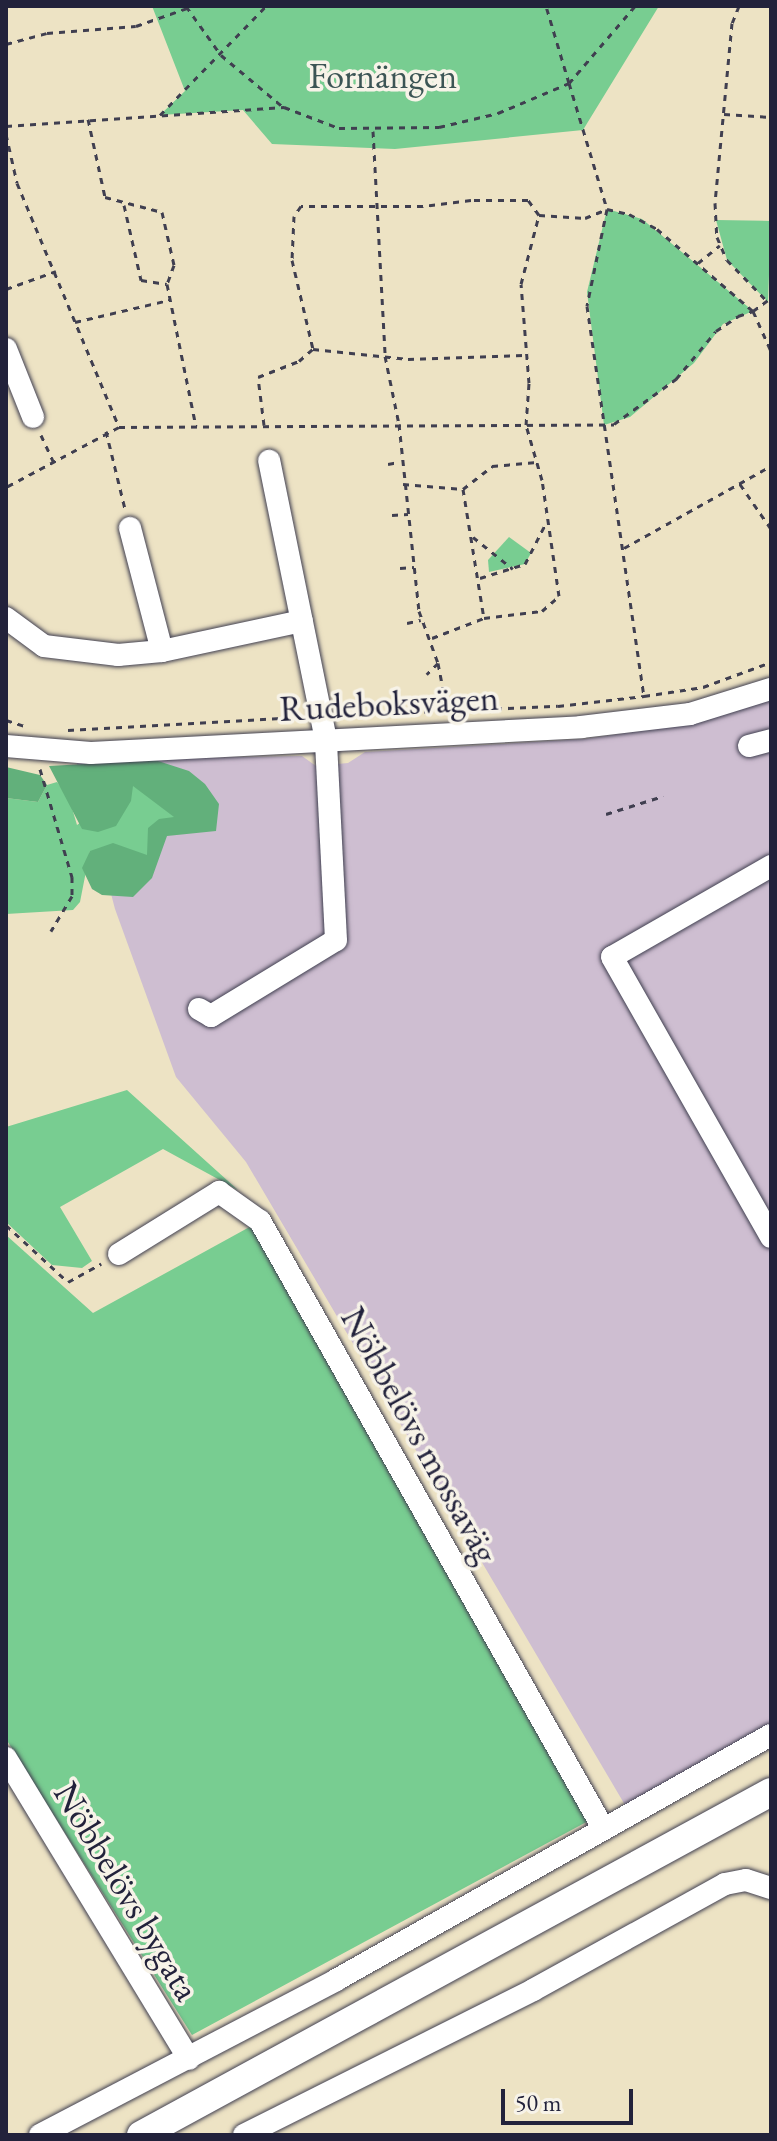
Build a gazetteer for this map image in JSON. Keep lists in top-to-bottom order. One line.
{"streets":{"street":["Rudeboksvägen","Nöbbelövs mossaväg","Nöbbelövs bygata"]},"parks":["Fornängen"],"scale_bar":"50 m"}
